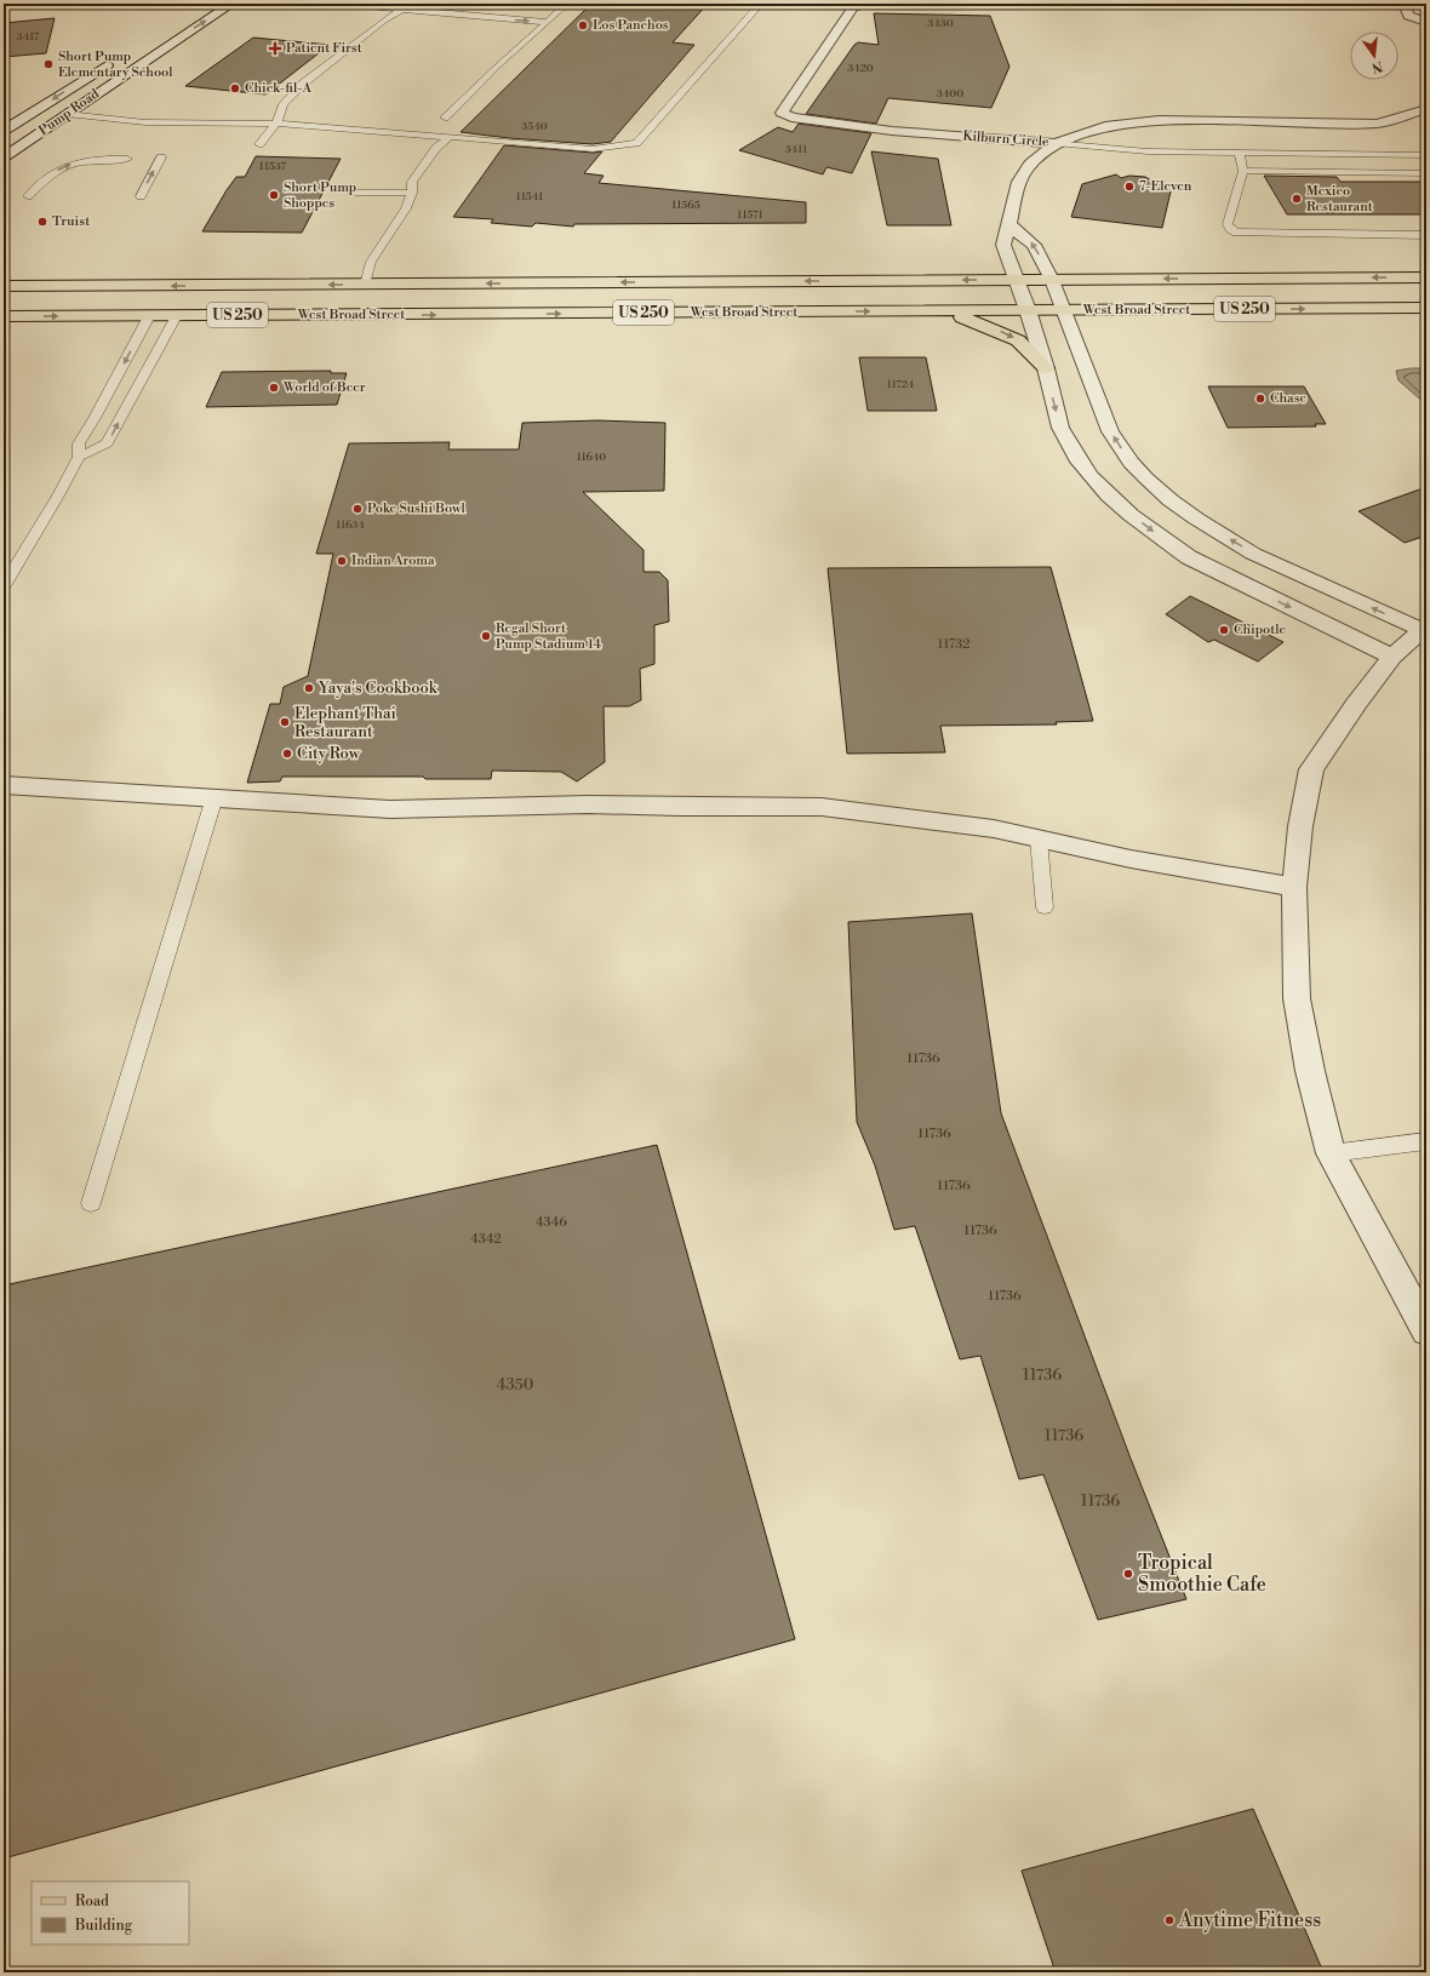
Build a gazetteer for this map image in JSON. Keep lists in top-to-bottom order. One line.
{"streets":{"main road":["US 250","West Broad Street"],"street":["Pump Road","Kilburn Circle"]},"places":{"other":["Los Panchos","Short Pump Elementary School","Chick-fil-A","7-Eleven","Short Pump Shoppes","Mexico Restaurant","Truist","World of Beer","Chase","Poke Sushi Bowl","Indian Aroma","Chipotle","Regal Short Pump Stadium 14","Yaya's Cookbook","Elephant Thai Restaurant","City Row","Tropical Smoothie Cafe","Anytime Fitness"],"health":["Patient First"]},"house_numbers":["3430","3417","3420","3400","3540","3411","11537","11541","11565","11571","11724","11640","11634","11732","11736","11736","11736","4346","11736","4342","11736","11736","4350","11736","11736"],"legend":["Road","Building"],"north":"bottom"}
